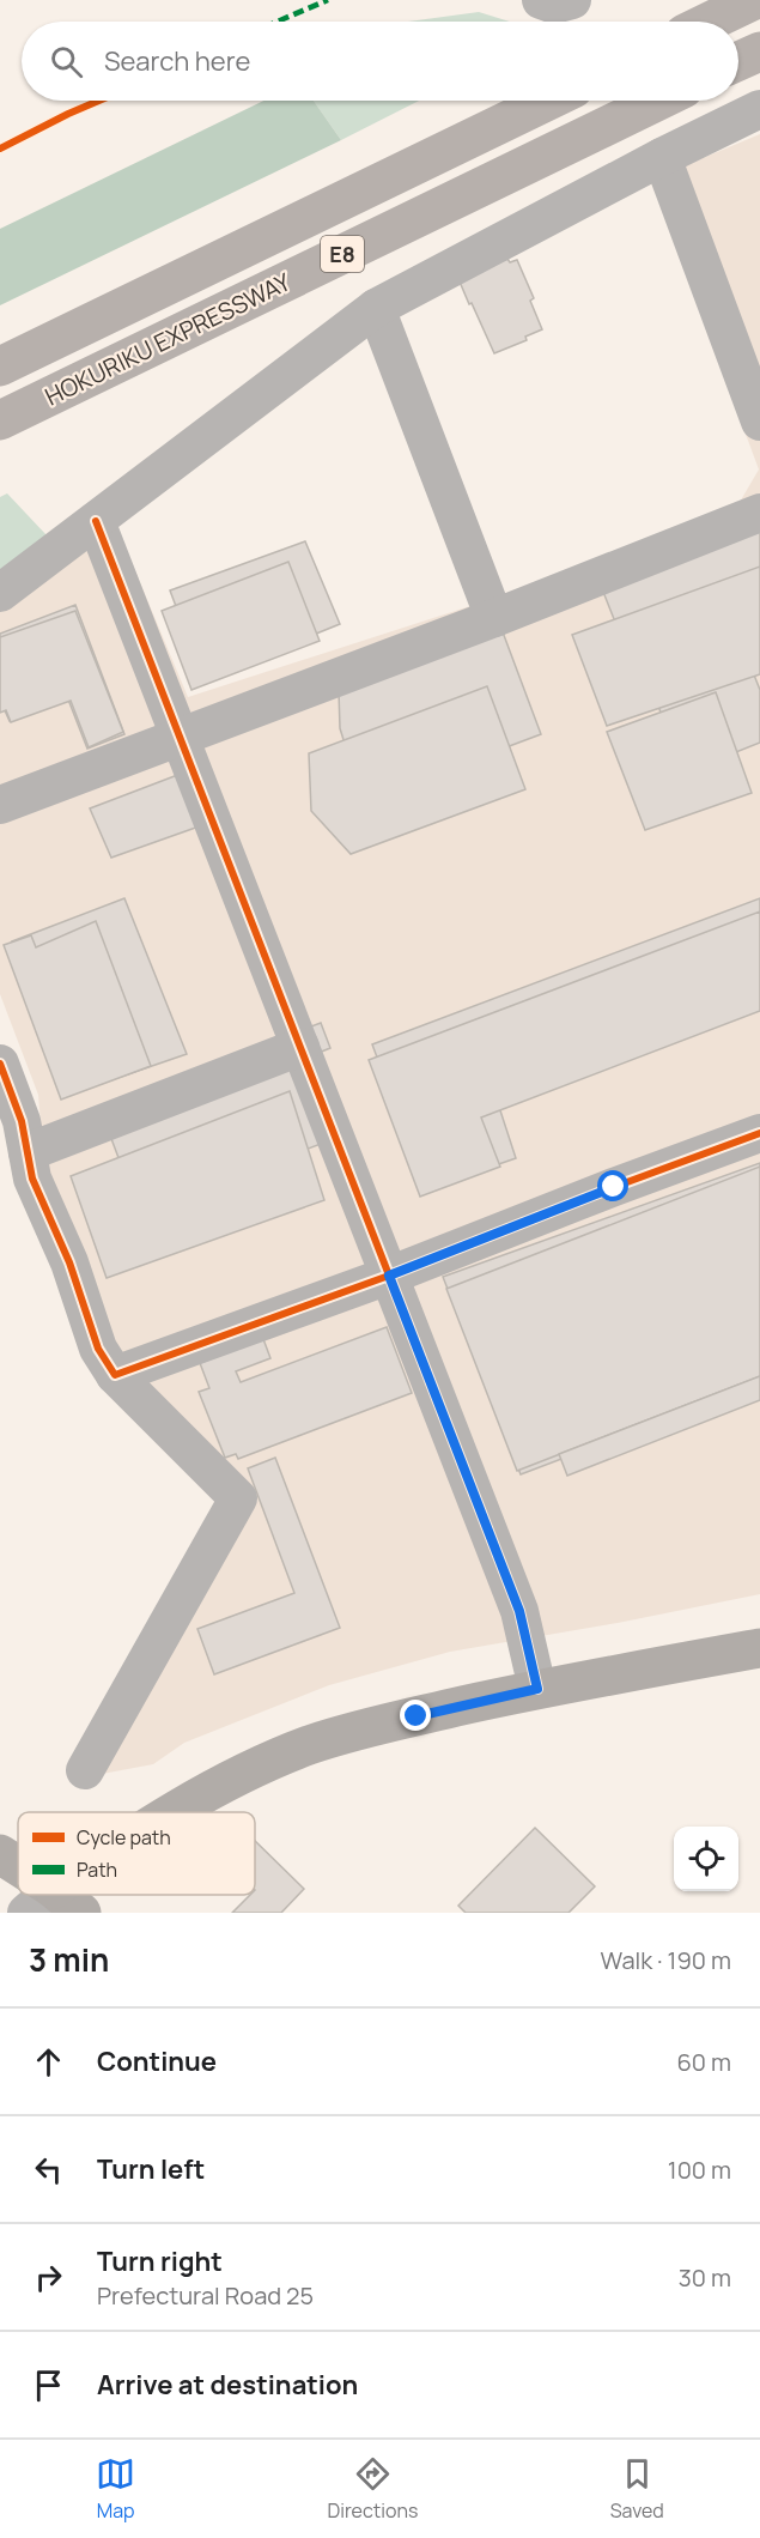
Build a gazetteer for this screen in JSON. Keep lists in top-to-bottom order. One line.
{"streets":{"highway":["E8","HOKURIKU EXPRESSWAY"]},"legend":["Cycle path","Path"],"page":{"search":"Search here","heading":["3 min","Walk · 190 m"],"list":[["Continue","60 m"],["Turn left","100 m"],["Turn right","Prefectural Road 25","30 m"],"Arrive at destination"],"nav":["Map","Directions","Saved"]}}
